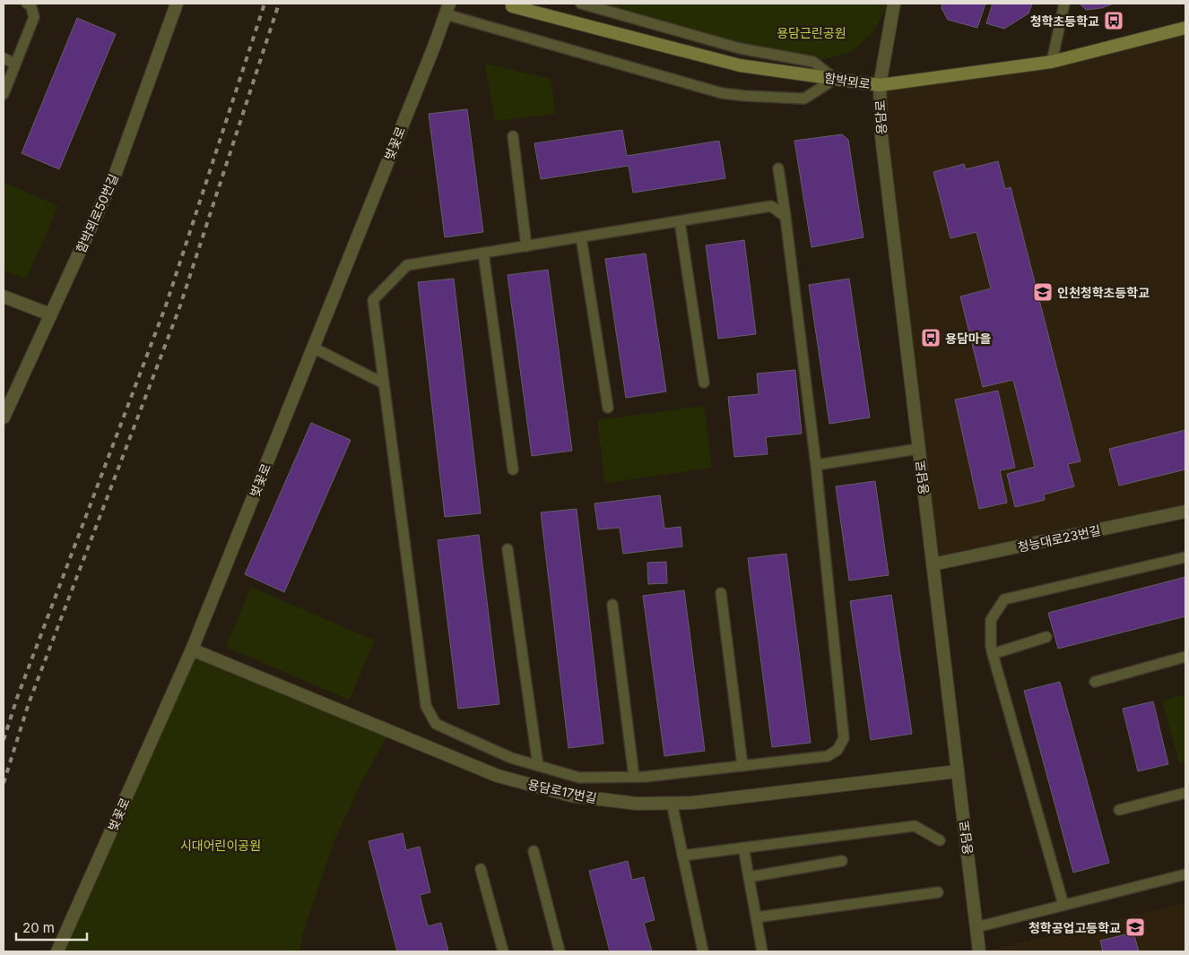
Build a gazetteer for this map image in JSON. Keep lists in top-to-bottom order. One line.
{"streets":{"main road":["함박뫼로"],"street":["용담로","벚꽃로","함박뫼로50번길","청능대로23번길","용담로17번길"]},"crossings":[["함박뫼로","용담로"],["용담로","청능대로23번길"],["용담로","용담로17번길"],["벚꽃로","용담로17번길"]],"parks":["용담근린공원","시대어린이공원"],"places":{"bus stop":["청학초등학교","용담마을"],"school or university":["인천청학초등학교","청학공업고등학교"]},"scale_bar":"20 m"}
